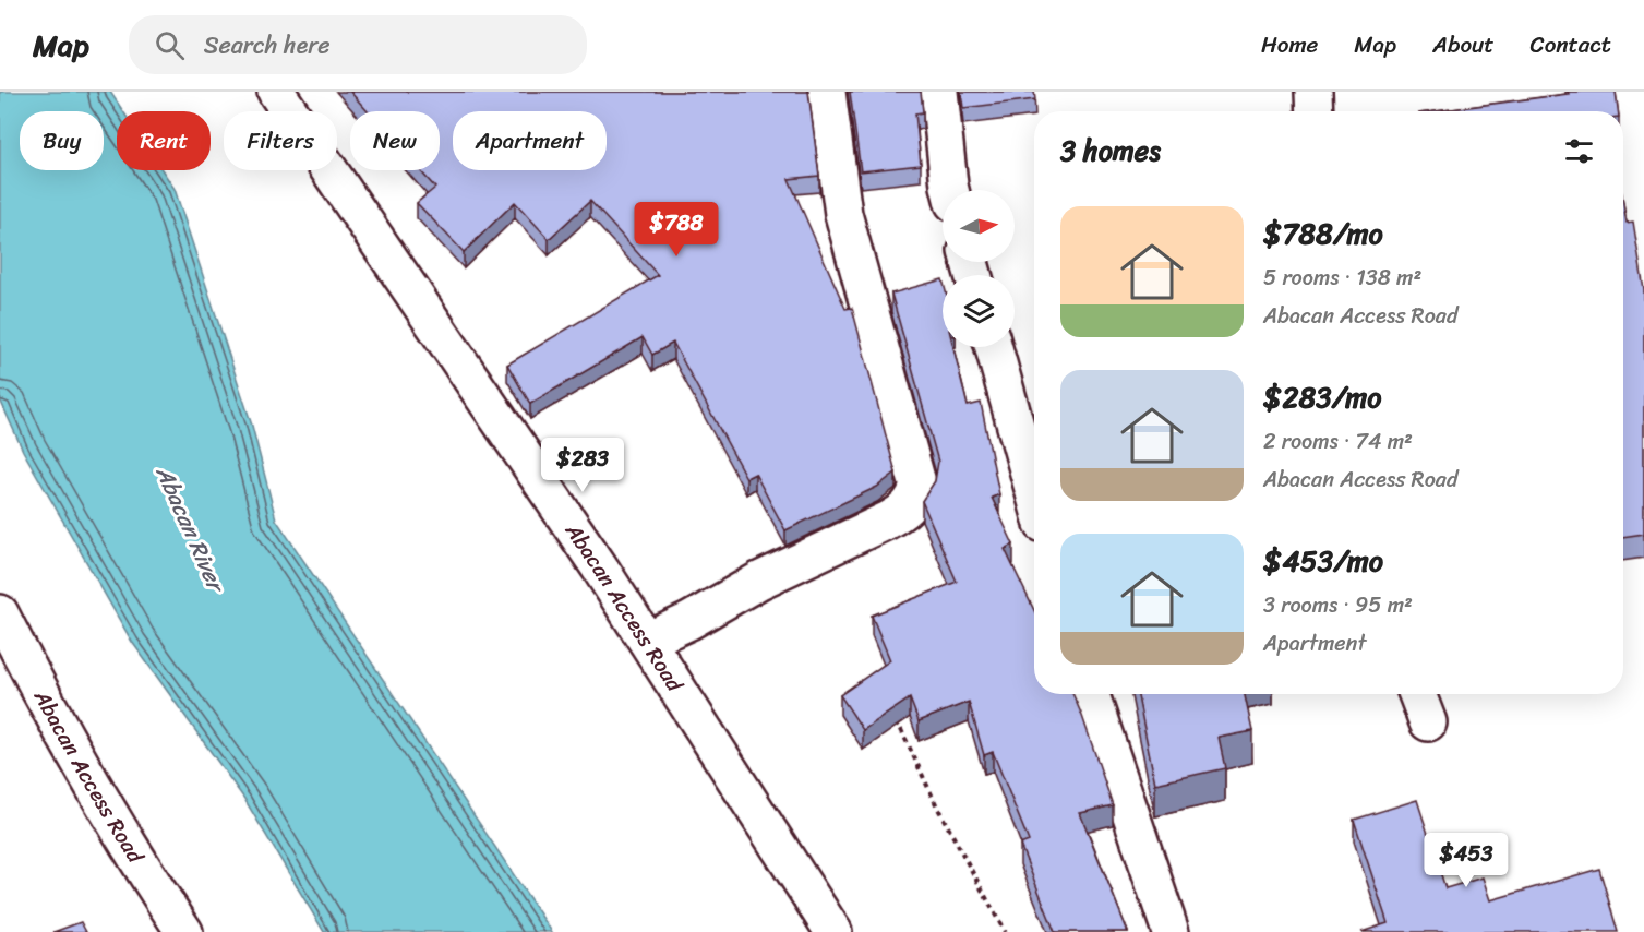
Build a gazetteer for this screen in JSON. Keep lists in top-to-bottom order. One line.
{"streets":{"street":["Abacan Access Road"]},"water":["Abacan River"],"north":"right","page":{"header":"Map","search":"Search here","nav":["Home","Map","About","Contact"],"chip":["Buy","Rent","Filters","New","Apartment"],"heading":"3 homes","list":[{"name":"$788/mo","note":"5 rooms · 138 m² · Abacan Access Road"},{"name":"$283/mo","note":"2 rooms · 74 m² · Abacan Access Road"},{"name":"$453/mo","note":"3 rooms · 95 m² · Apartment"}],"price":["$788","$283","$453"]}}
